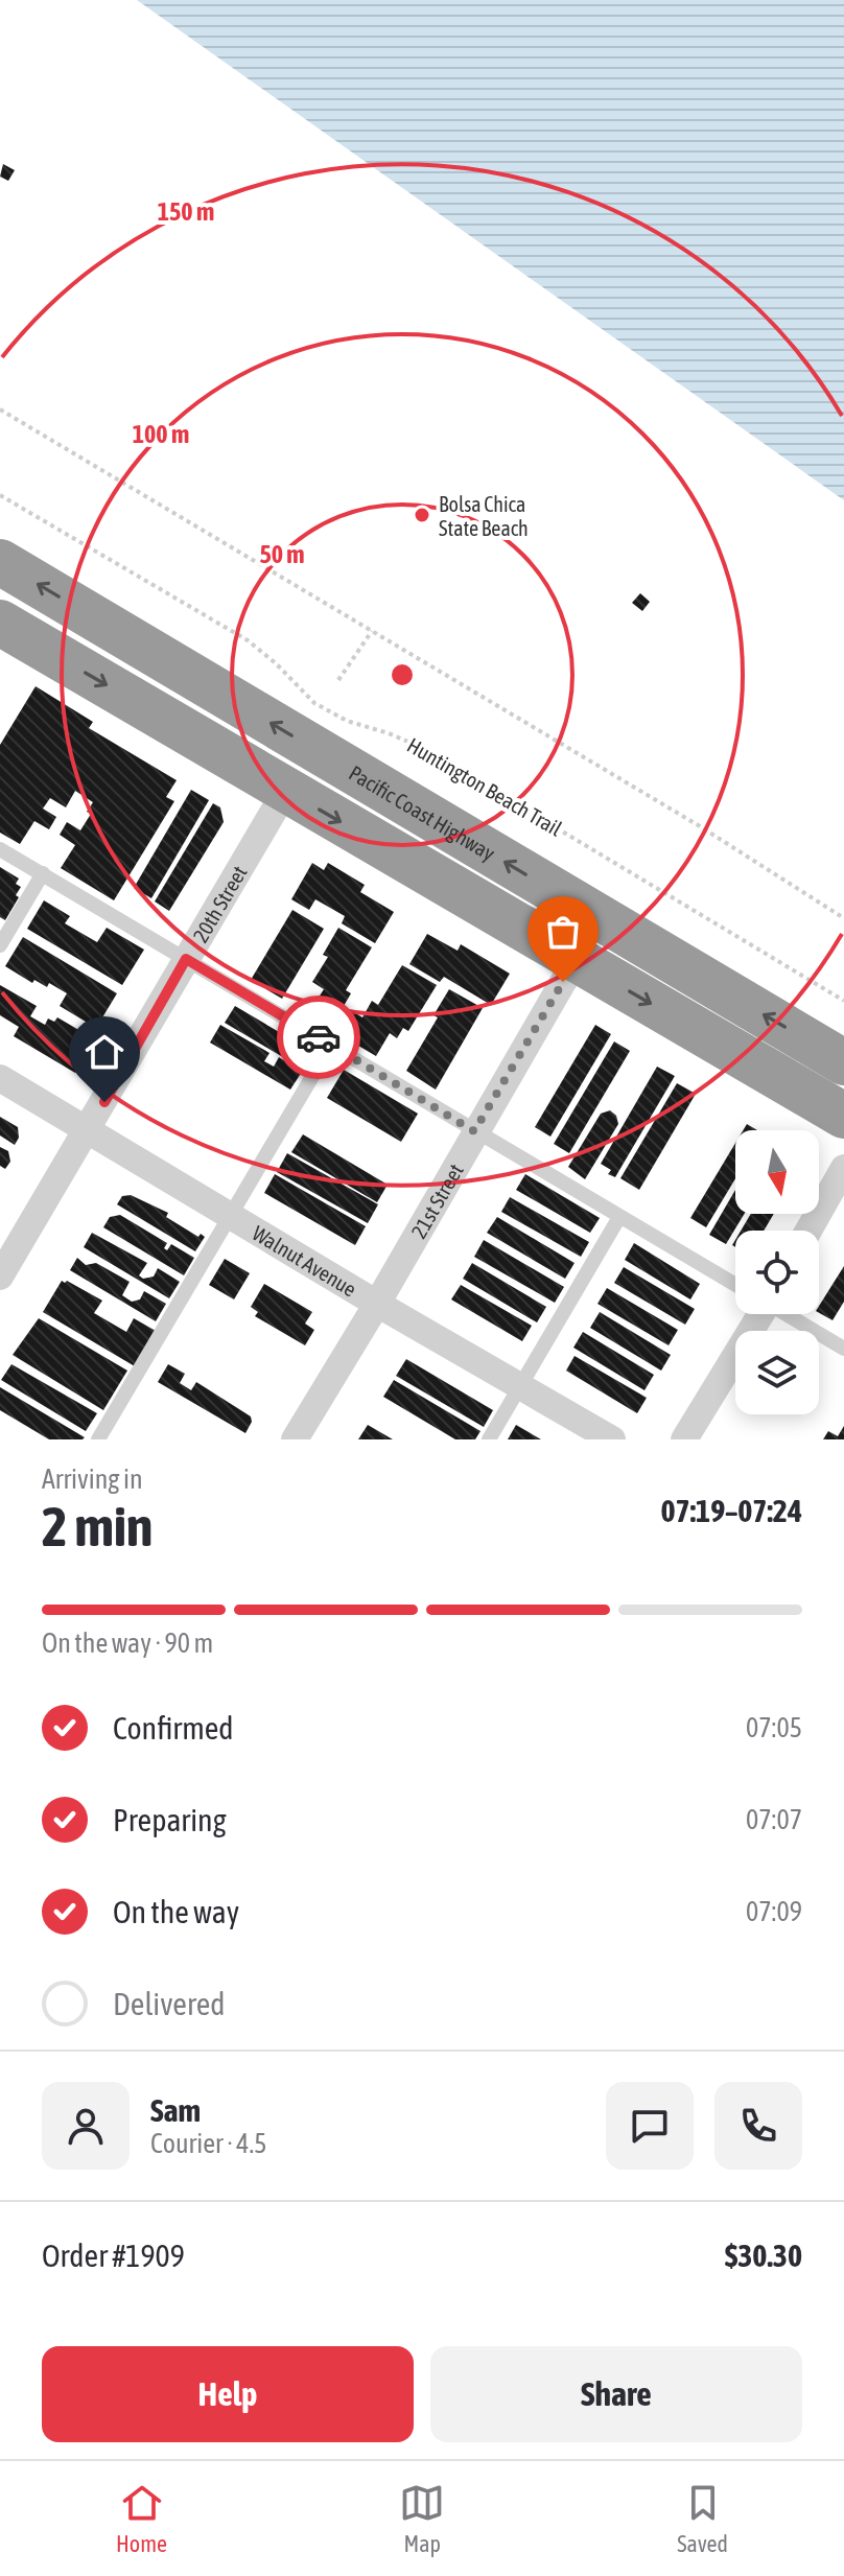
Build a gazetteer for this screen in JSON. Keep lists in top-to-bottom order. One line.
{"streets":{"highway":["Pacific Coast Highway"],"street":["20th Street","21st Street","Walnut Avenue"],"path":["Huntington Beach Trail"]},"crossings":[["20th Street","Walnut Avenue"],["21st Street","Walnut Avenue"]],"places":["Bolsa Chica State Beach"],"north":"bottom","page":{"heading":["2 min","Arriving in","07:19–07:24"],"panel":["Sam","Courier · 4.5","Order #1909","$30.30"],"bar":"On the way · 90 m","list":[["Confirmed","07:05"],["Preparing","07:07"],["On the way","07:09"],"Delivered"],"buttons":["Help","Share"],"tabs":["Home","Map","Saved"]},"rings":["150 m","100 m","50 m"]}
